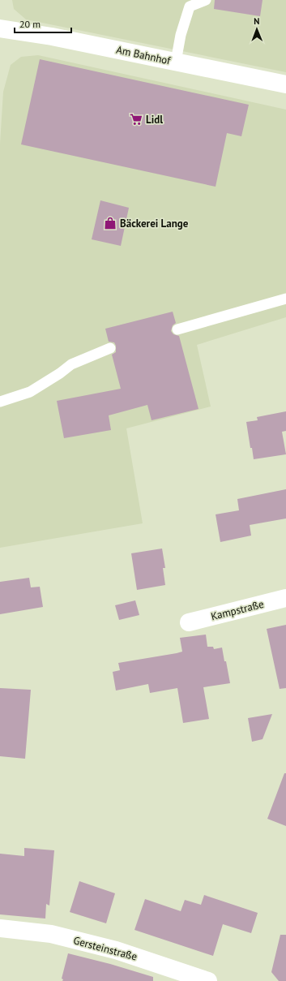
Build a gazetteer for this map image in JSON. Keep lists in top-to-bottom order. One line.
{"streets":{"street":["Am Bahnhof","Kampstraße","Gersteinstraße"]},"places":{"supermarket":["Lidl"],"shop":["Bäckerei Lange"]},"scale_bar":"20 m","north":"top"}
